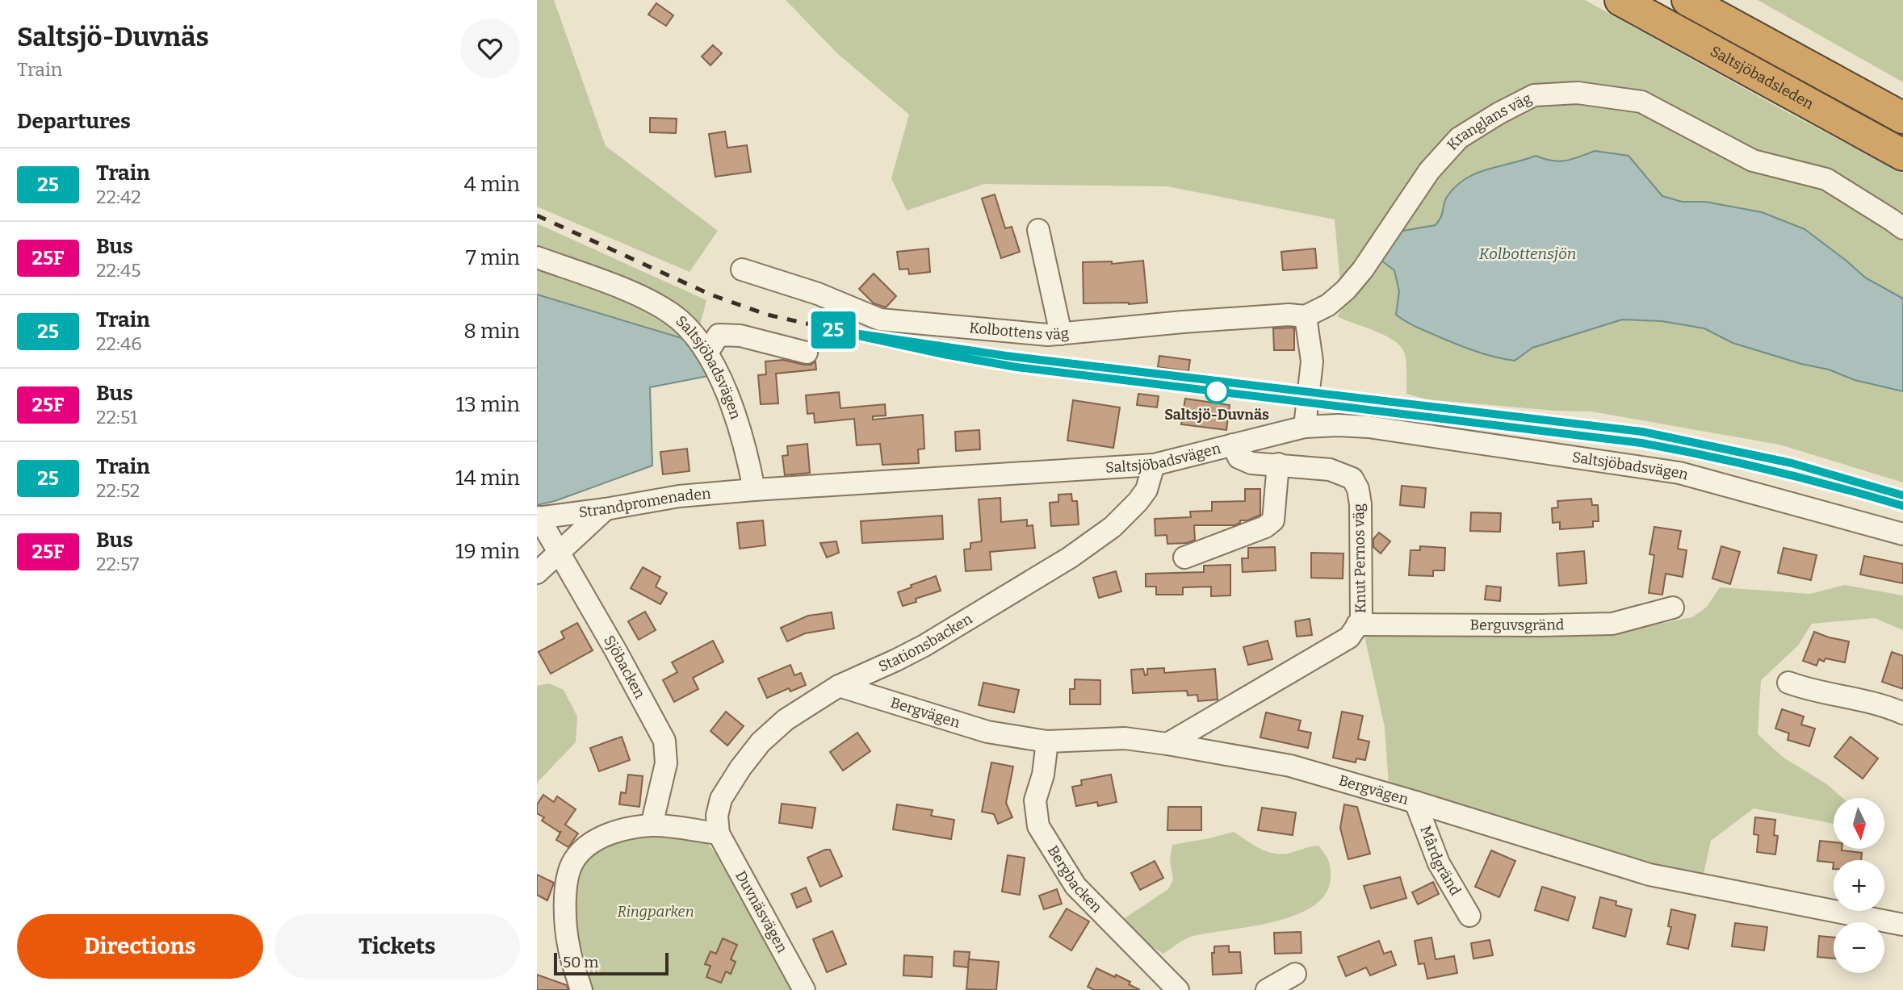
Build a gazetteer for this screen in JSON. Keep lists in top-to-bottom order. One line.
{"streets":{"highway":["Saltsjöbadsleden"],"street":["Kranglans väg","Kolbottens väg","Saltsjöbadsvägen","Strandpromenaden","Knut Pernos väg","Berguvsgränd","Stationsbacken","Sjöbacken","Bergvägen","Mårdgränd","Bergbacken","Duvnäsvägen"]},"crossings":[["Kranglans väg","Kolbottens väg"],["Saltsjöbadsvägen","Strandpromenaden"],["Saltsjöbadsvägen","Knut Pernos väg"],["Saltsjöbadsvägen","Stationsbacken"],["Strandpromenaden","Sjöbacken"],["Knut Pernos väg","Berguvsgränd"],["Knut Pernos väg","Bergvägen"],["Stationsbacken","Bergvägen"],["Stationsbacken","Duvnäsvägen"],["Bergvägen","Mårdgränd"],["Bergvägen","Bergbacken"]],"water":["Kolbottensjön"],"parks":["Ringparken"],"places":["Saltsjö-Duvnäs"],"scale_bar":"50 m","north":"bottom","page":{"heading":[["Saltsjö-Duvnäs","Train"],"Departures"],"on_map":"25","list":[{"mark":"25","name":"Train","note":"22:42","value":"4 min"},{"mark":"25F","name":"Bus","note":"22:45","value":"7 min"},{"mark":"25","name":"Train","note":"22:46","value":"8 min"},{"mark":"25F","name":"Bus","note":"22:51","value":"13 min"},{"mark":"25","name":"Train","note":"22:52","value":"14 min"},{"mark":"25F","name":"Bus","note":"22:57","value":"19 min"}],"map_buttons":["+","−"],"buttons":["Directions","Tickets"],"scale":"50 m"}}
